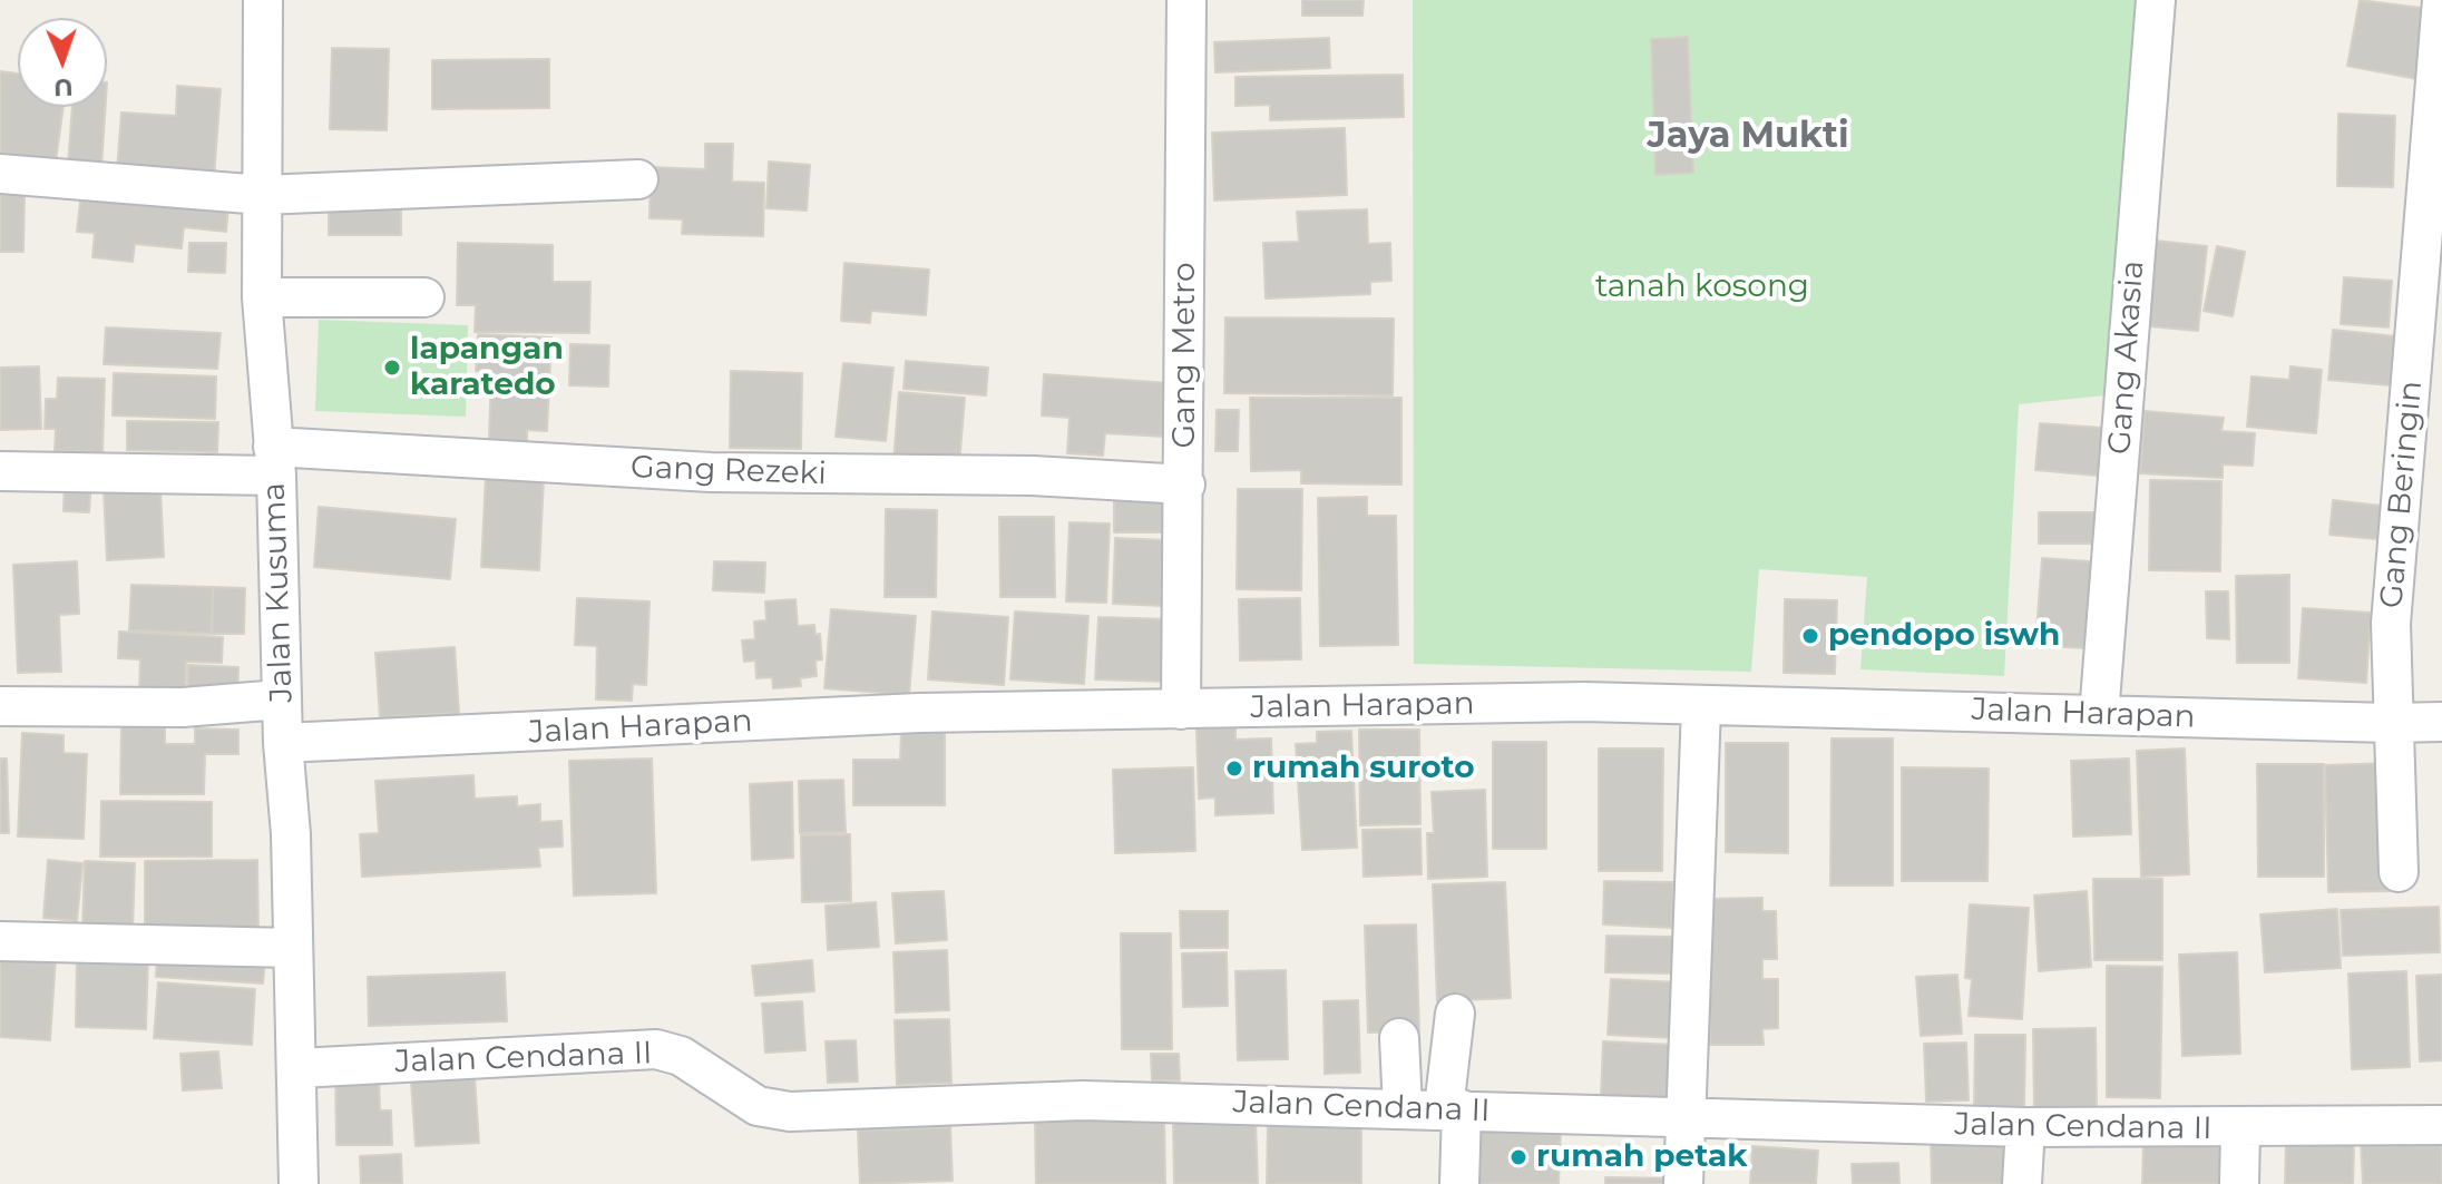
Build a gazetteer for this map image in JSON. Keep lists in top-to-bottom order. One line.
{"streets":{"street":["Gang Metro","Gang Akasia","Gang Rezeki","Gang Beringin","Jalan Kusuma","Jalan Harapan","Jalan Cendana II"]},"crossings":[["Gang Metro","Gang Rezeki"],["Gang Metro","Jalan Harapan"],["Gang Akasia","Jalan Harapan"],["Gang Rezeki","Jalan Kusuma"],["Gang Beringin","Jalan Harapan"],["Jalan Kusuma","Jalan Harapan"],["Jalan Kusuma","Jalan Cendana II"]],"districts":["Jaya Mukti"],"parks":["tanah kosong"],"places":["lapangan karatedo","pendopo iswh","rumah suroto","rumah petak"],"north":"bottom"}
